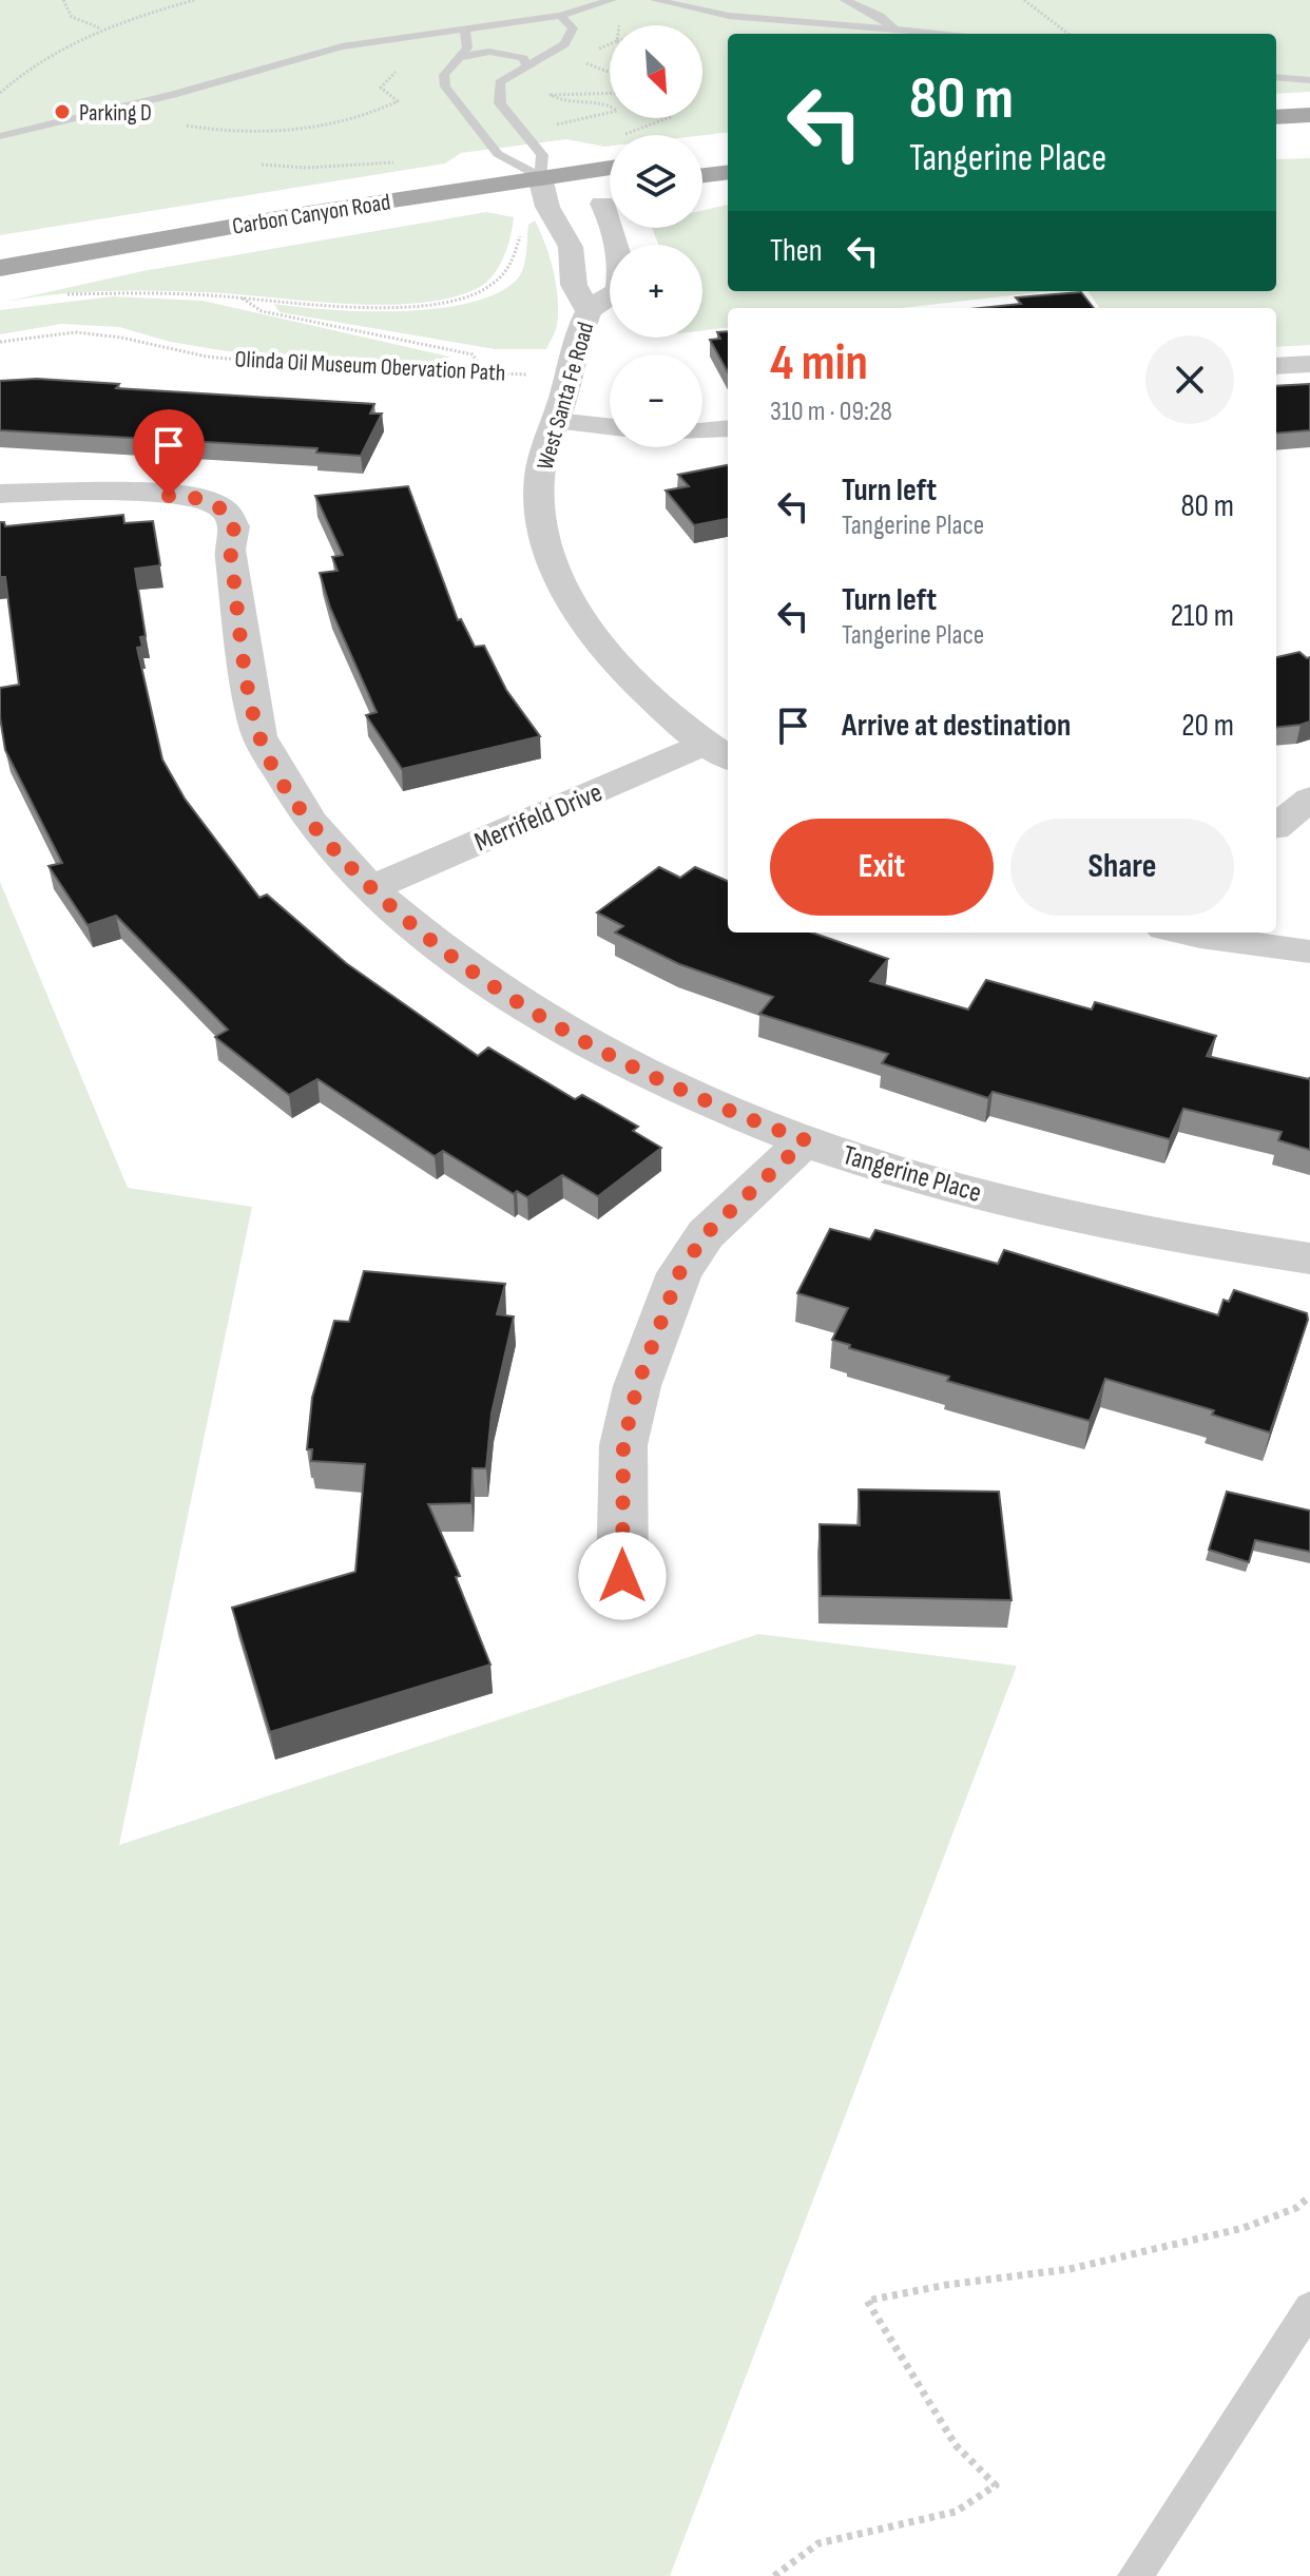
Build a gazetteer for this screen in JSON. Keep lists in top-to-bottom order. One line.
{"streets":{"main road":["Carbon Canyon Road"],"street":["West Santa Fe Road","Merrifeld Drive","Tangerine Place"],"path":["Olinda Oil Museum Obervation Path"]},"crossings":[["Carbon Canyon Road","West Santa Fe Road"],["West Santa Fe Road","Merrifeld Drive"],["Merrifeld Drive","Tangerine Place"]],"places":["Parking D"],"north":"bottom right","page":{"map_buttons":["+","−"],"turn":["80 m","Tangerine Place"],"then":"Then","heading":["4 min","310 m · 09:28"],"list":[{"name":"Turn left","note":"Tangerine Place","value":"80 m"},{"name":"Turn left","note":"Tangerine Place","value":"210 m"},{"name":"Arrive at destination","value":"20 m"}],"buttons":["Exit","Share"]}}
